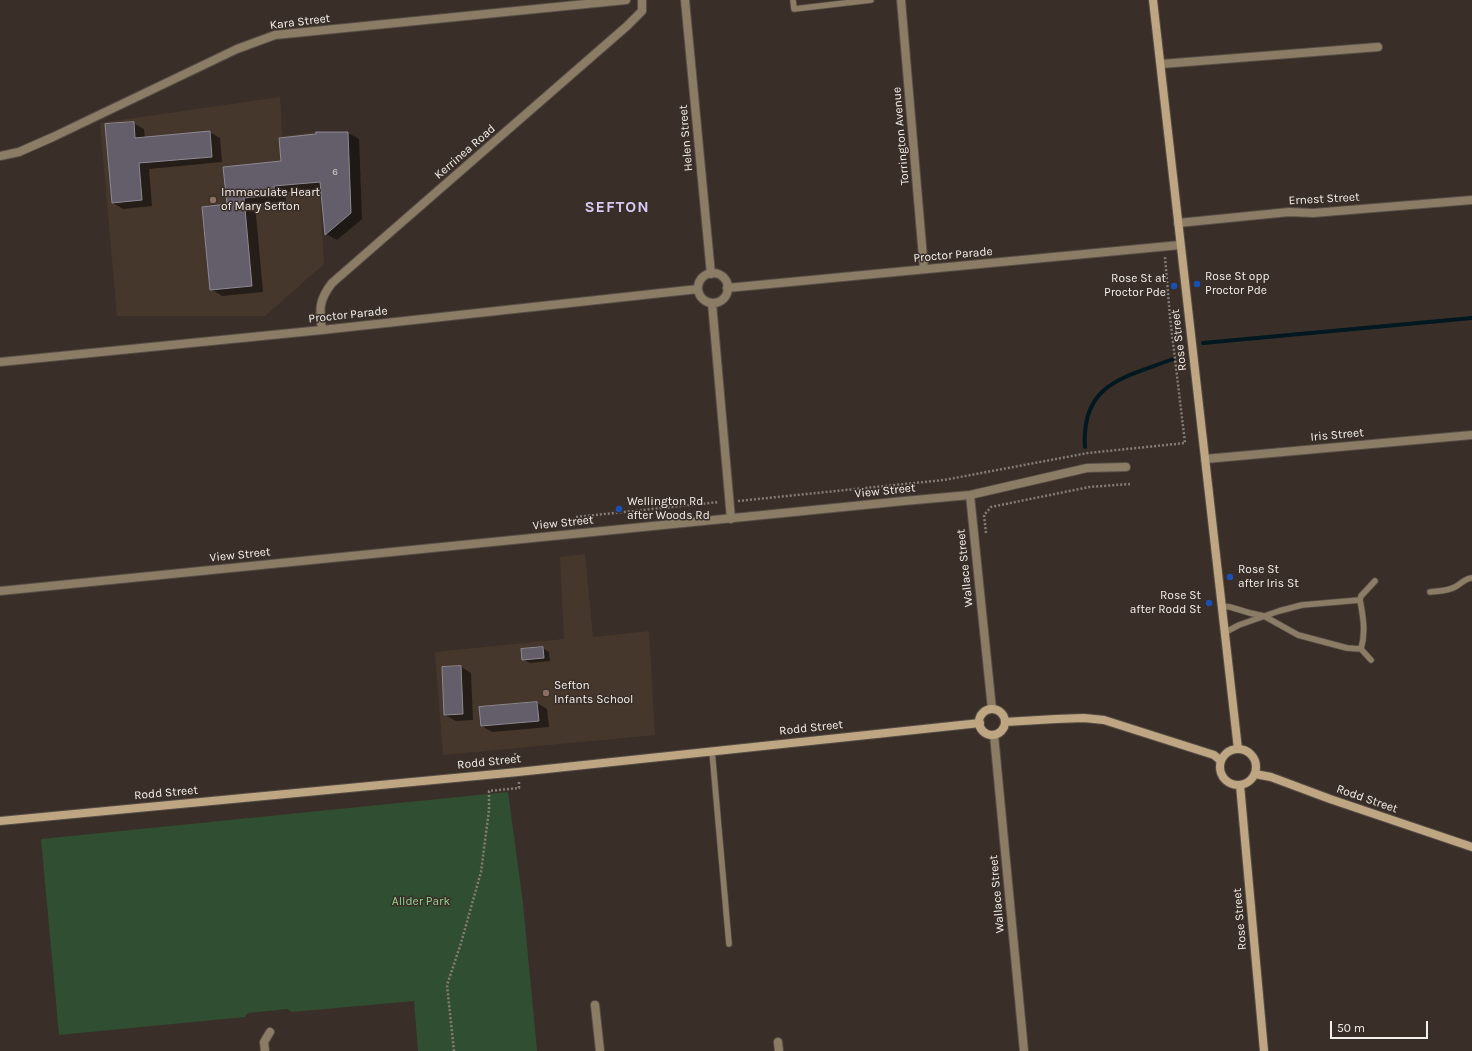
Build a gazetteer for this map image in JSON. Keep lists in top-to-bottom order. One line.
{"streets":{"street":["Kara Street","Torrington Avenue","Helen Street","Kerrinea Road","Ernest Street","Proctor Parade","Rose Street","Iris Street","View Street","Wallace Street","Rodd Street"]},"crossings":[["Torrington Avenue","Proctor Parade"],["Helen Street","Proctor Parade"],["Kerrinea Road","Proctor Parade"],["Ernest Street","Rose Street"],["Proctor Parade","Rose Street"],["Rose Street","Iris Street"],["Rose Street","Rodd Street"],["View Street","Wallace Street"],["Wallace Street","Rodd Street"]],"districts":["SEFTON"],"parks":["Allder Park"],"places":["Immaculate Heart of Mary Sefton","Rose St opp Proctor Pde","Rose St at Proctor Pde","Wellington Rd after Woods Rd","Rose St after Iris St","Rose St after Rodd St","Sefton Infants School"],"house_numbers":["6"],"scale_bar":"50 m"}
